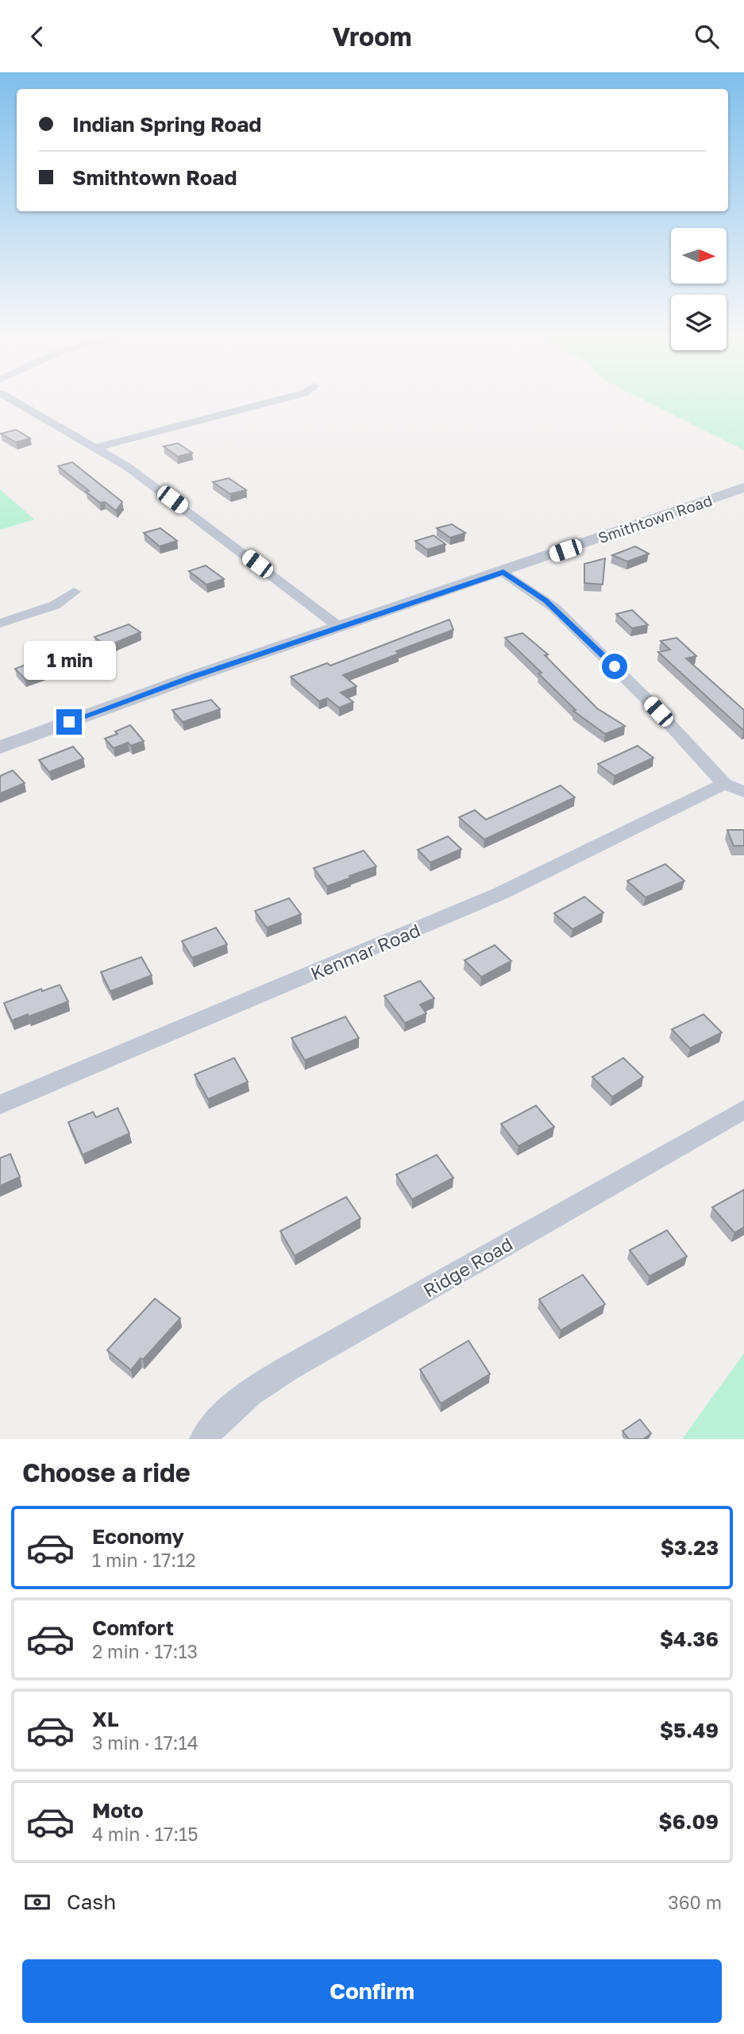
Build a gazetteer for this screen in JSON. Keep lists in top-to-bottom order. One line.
{"streets":{"street":["Smithtown Road","Kenmar Road","Ridge Road"]},"north":"right","page":{"header":"Vroom","banner":["Indian Spring Road","Smithtown Road"],"bubble":"1 min","heading":"Choose a ride","list":[{"name":"Economy","note":"1 min · 17:12","value":"$3.23"},{"name":"Comfort","note":"2 min · 17:13","value":"$4.36"},{"name":"XL","note":"3 min · 17:14","value":"$5.49"},{"name":"Moto","note":"4 min · 17:15","value":"$6.09"}],"pay":["Cash","360 m"],"buttons":"Confirm"}}
